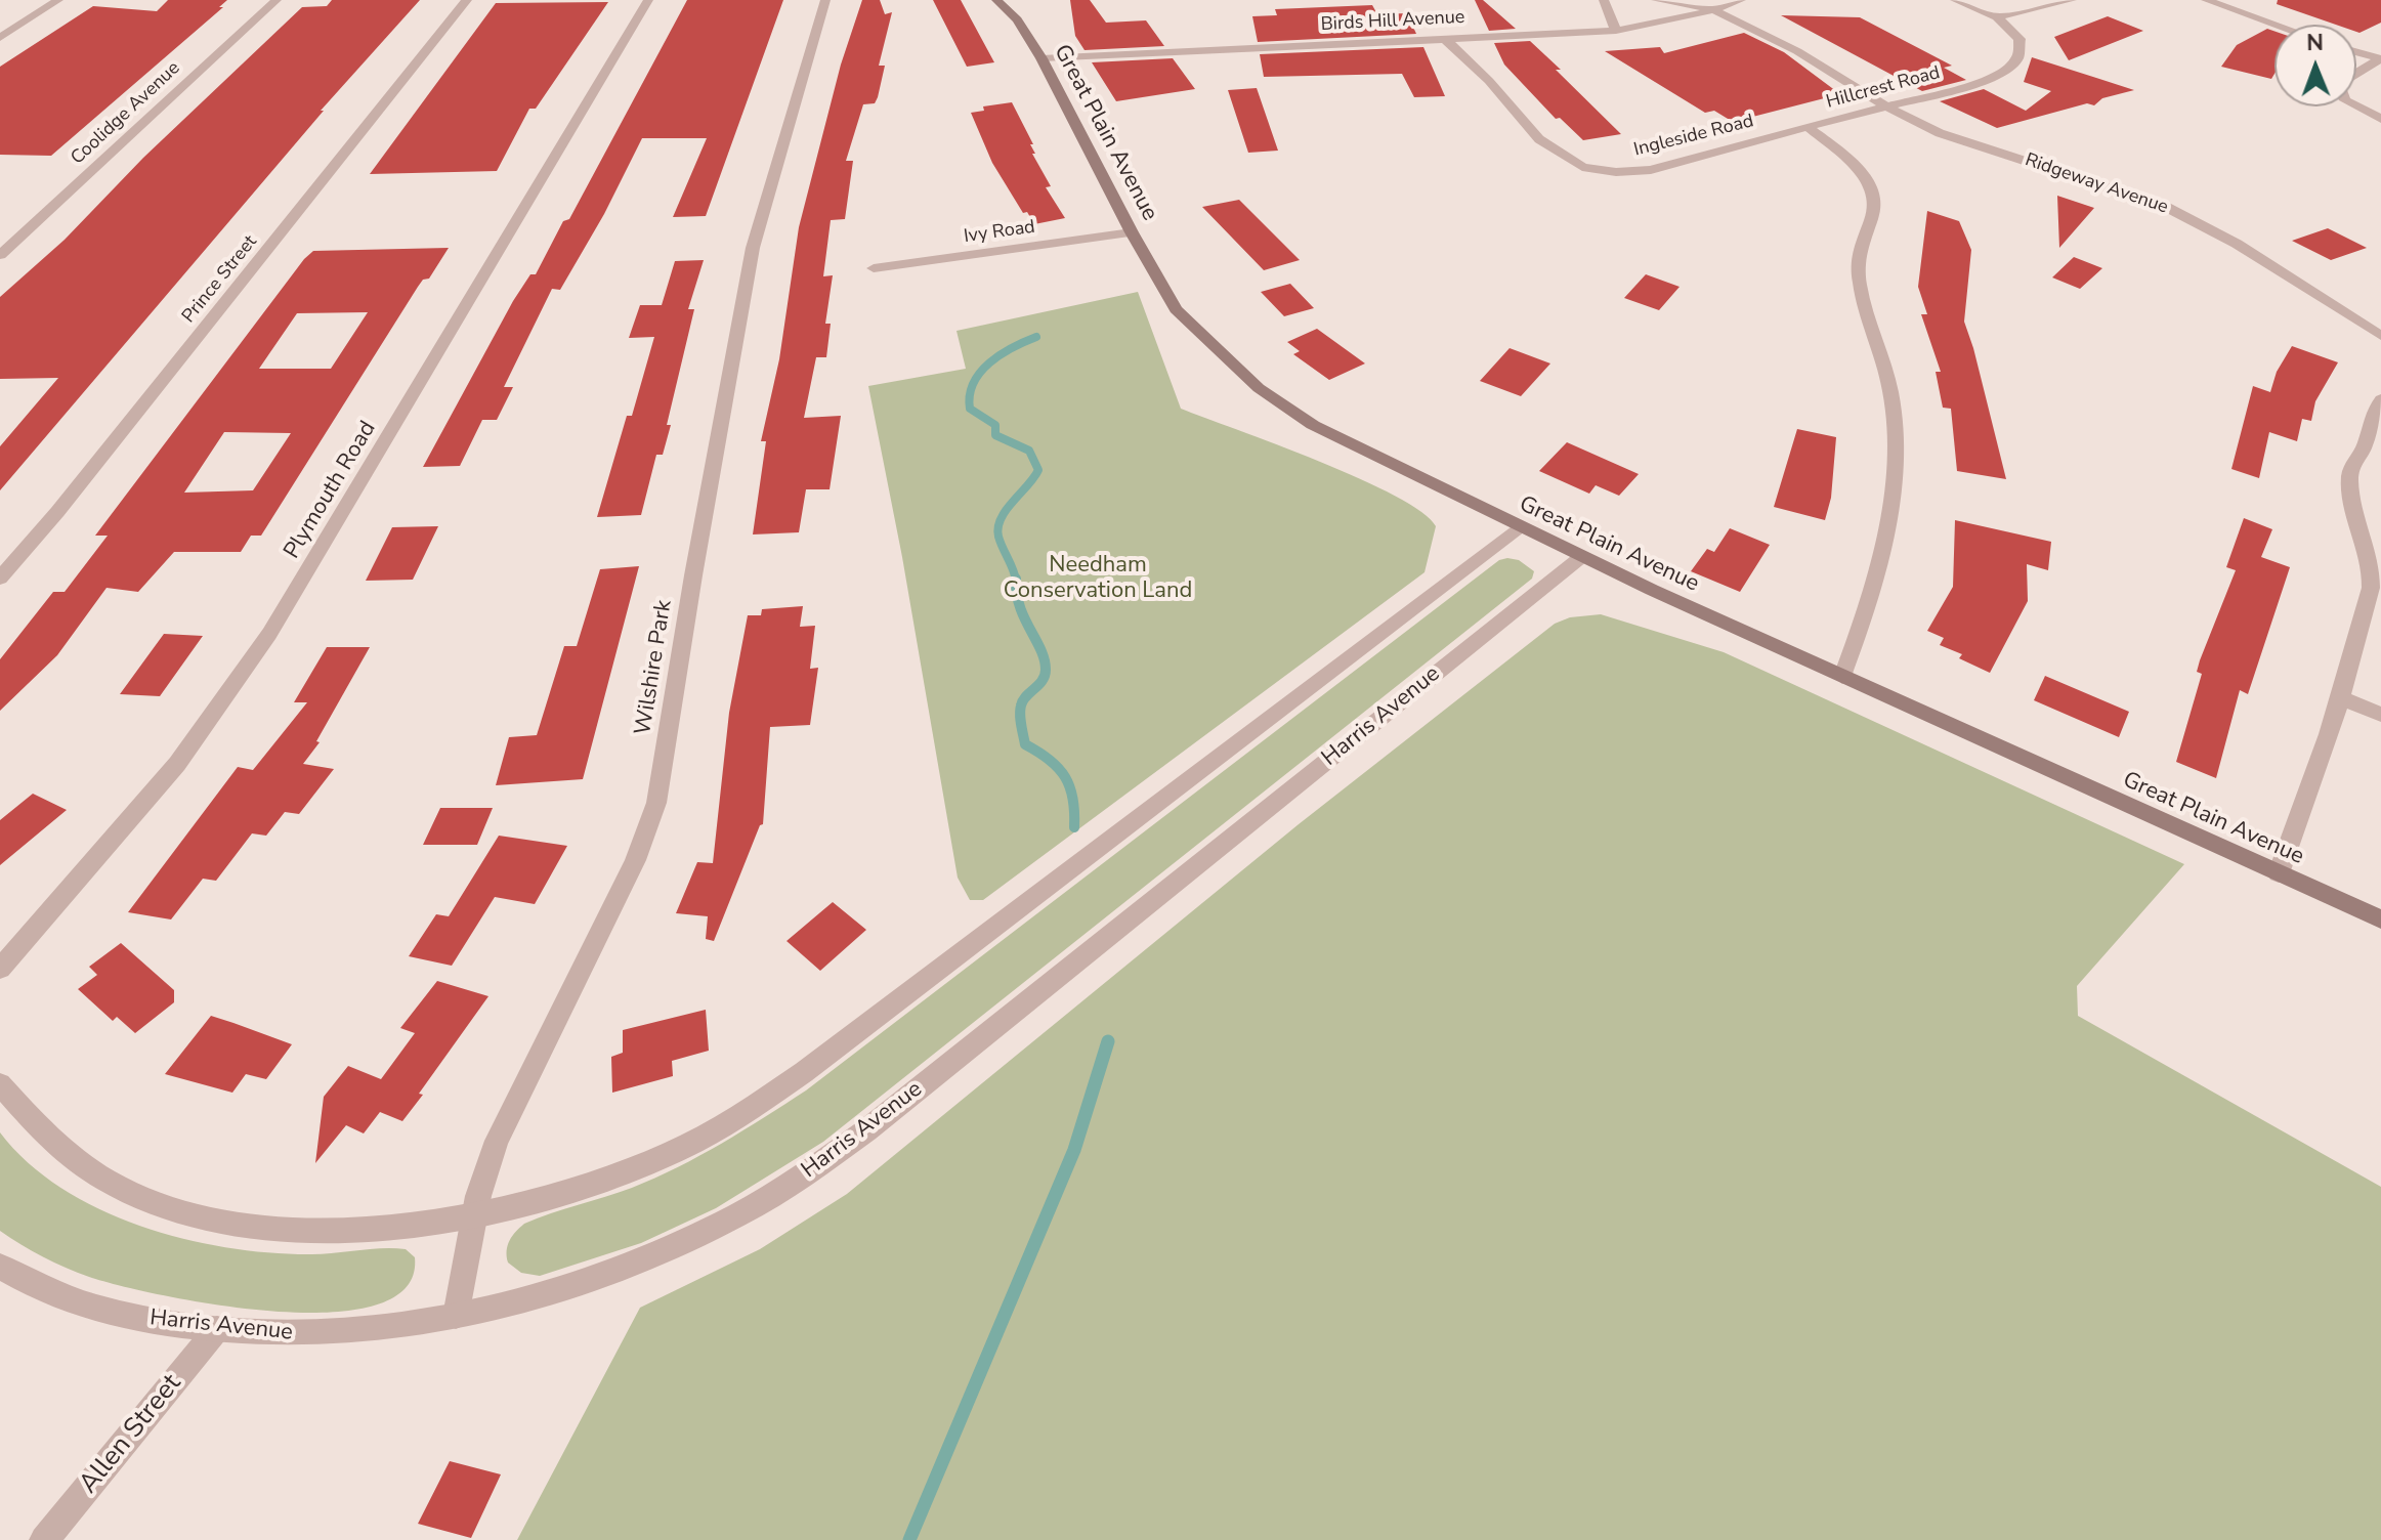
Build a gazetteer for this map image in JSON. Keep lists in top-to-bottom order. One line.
{"streets":{"main road":["Great Plain Avenue"],"street":["Birds Hill Avenue","Hillcrest Road","Coolidge Avenue","Ingleside Road","Ridgeway Avenue","Ivy Road","Prince Street","Plymouth Road","Wilshire Park","Harris Avenue","Allen Street"]},"crossings":[["Birds Hill Avenue","Great Plain Avenue"],["Birds Hill Avenue","Ingleside Road"],["Birds Hill Avenue","Ridgeway Avenue"],["Hillcrest Road","Great Plain Avenue"],["Hillcrest Road","Ingleside Road"],["Hillcrest Road","Ridgeway Avenue"],["Great Plain Avenue","Ivy Road"],["Great Plain Avenue","Harris Avenue"],["Wilshire Park","Harris Avenue"],["Harris Avenue","Allen Street"]],"parks":["Needham Conservation Land"],"north":"top"}
